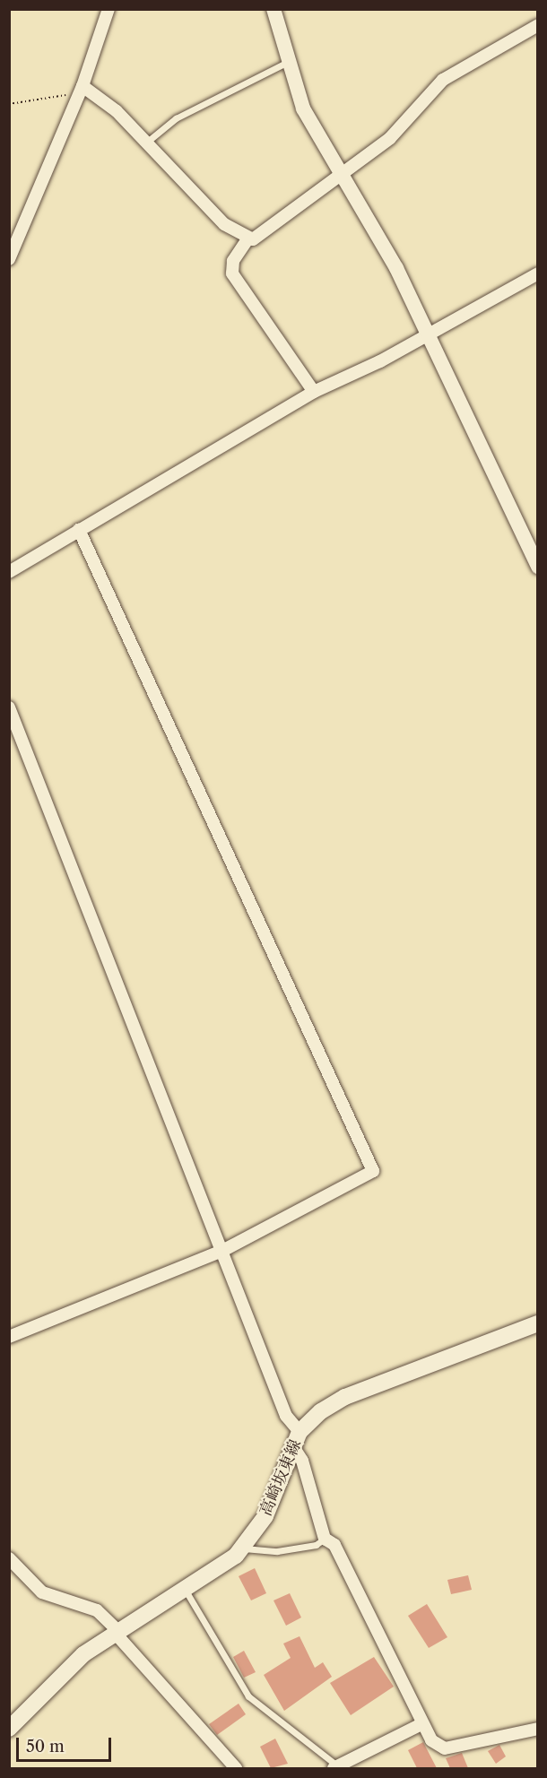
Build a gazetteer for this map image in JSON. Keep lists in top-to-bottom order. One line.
{"streets":{"main road":["高崎坂東線"]},"scale_bar":"50 m"}
